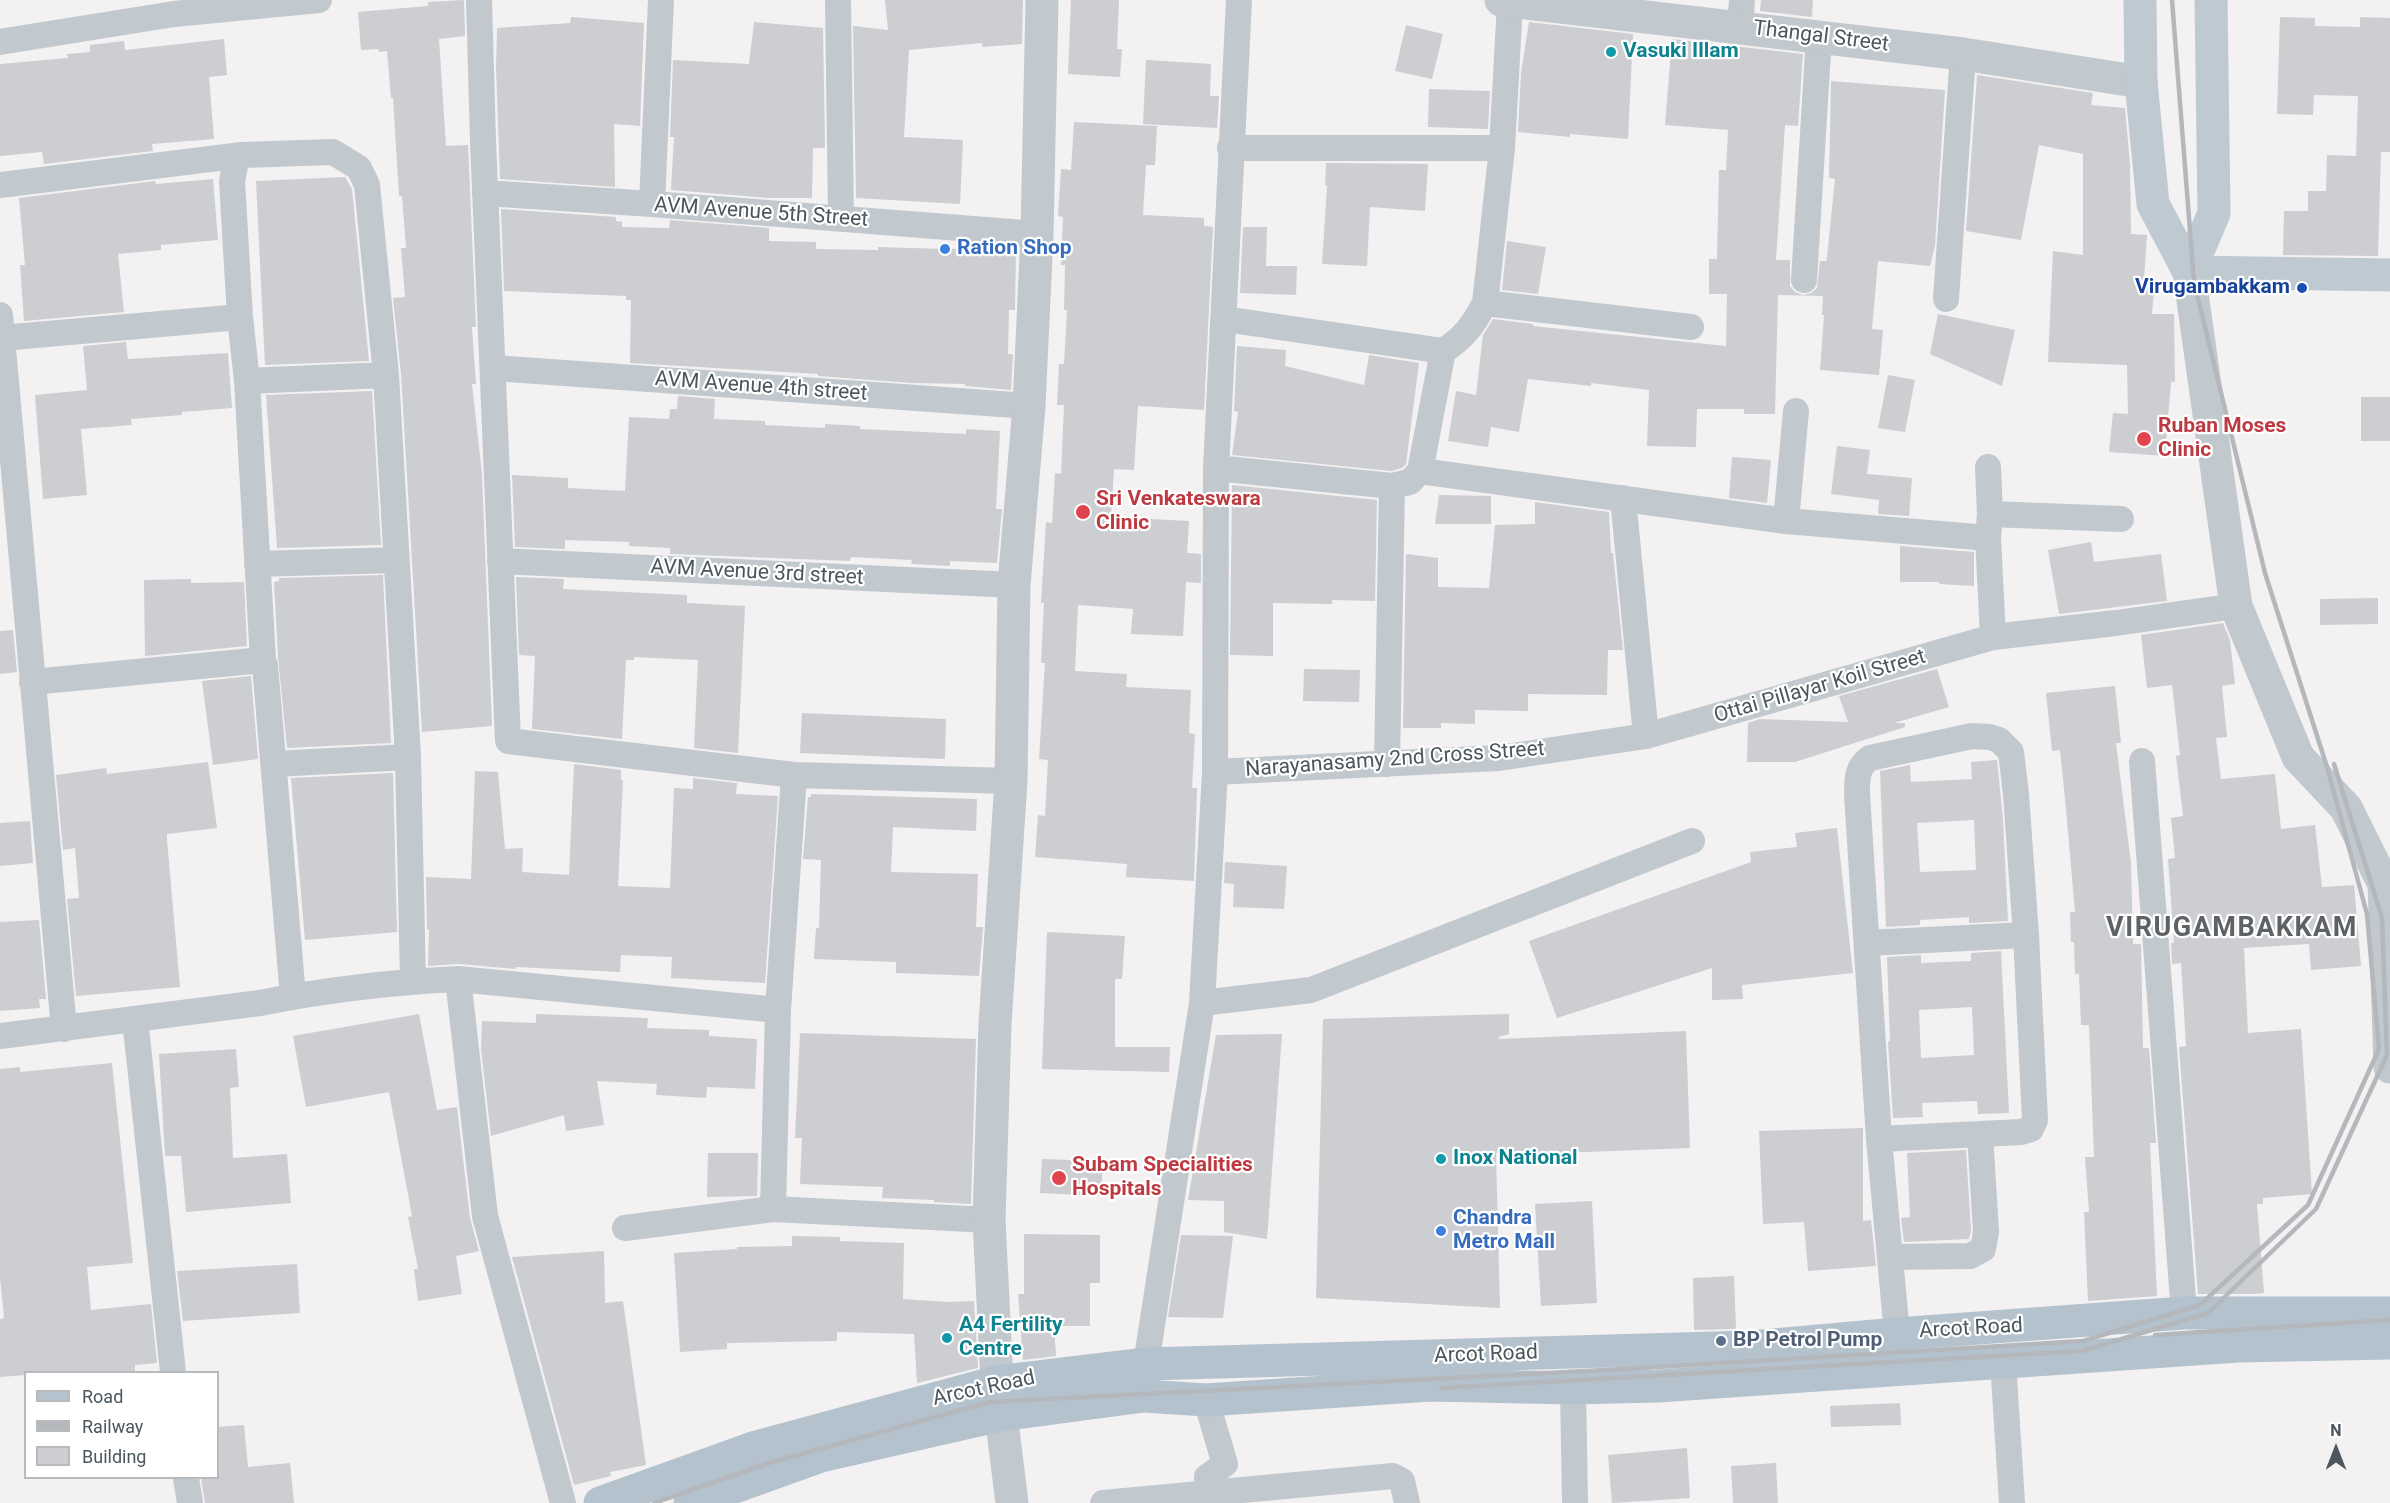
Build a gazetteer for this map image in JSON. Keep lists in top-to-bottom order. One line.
{"streets":{"main road":["Arcot Road"],"street":["Thangal Street","AVM Avenue 5th Street","AVM Avenue 4th street","AVM Avenue 3rd street","Ottai Pillayar Koil Street","Narayanasamy 2nd Cross Street"]},"crossings":[["Ottai Pillayar Koil Street","Narayanasamy 2nd Cross Street"]],"districts":["VIRUGAMBAKKAM"],"places":["Vasuki Illam","Ration Shop","Virugambakkam","Ruban Moses Clinic","Sri Venkateswara Clinic","Inox National","Subam Specialities Hospitals","Chandra Metro Mall","A4 Fertility Centre","BP Petrol Pump"],"legend":["Road","Railway","Building"],"north":"top"}
